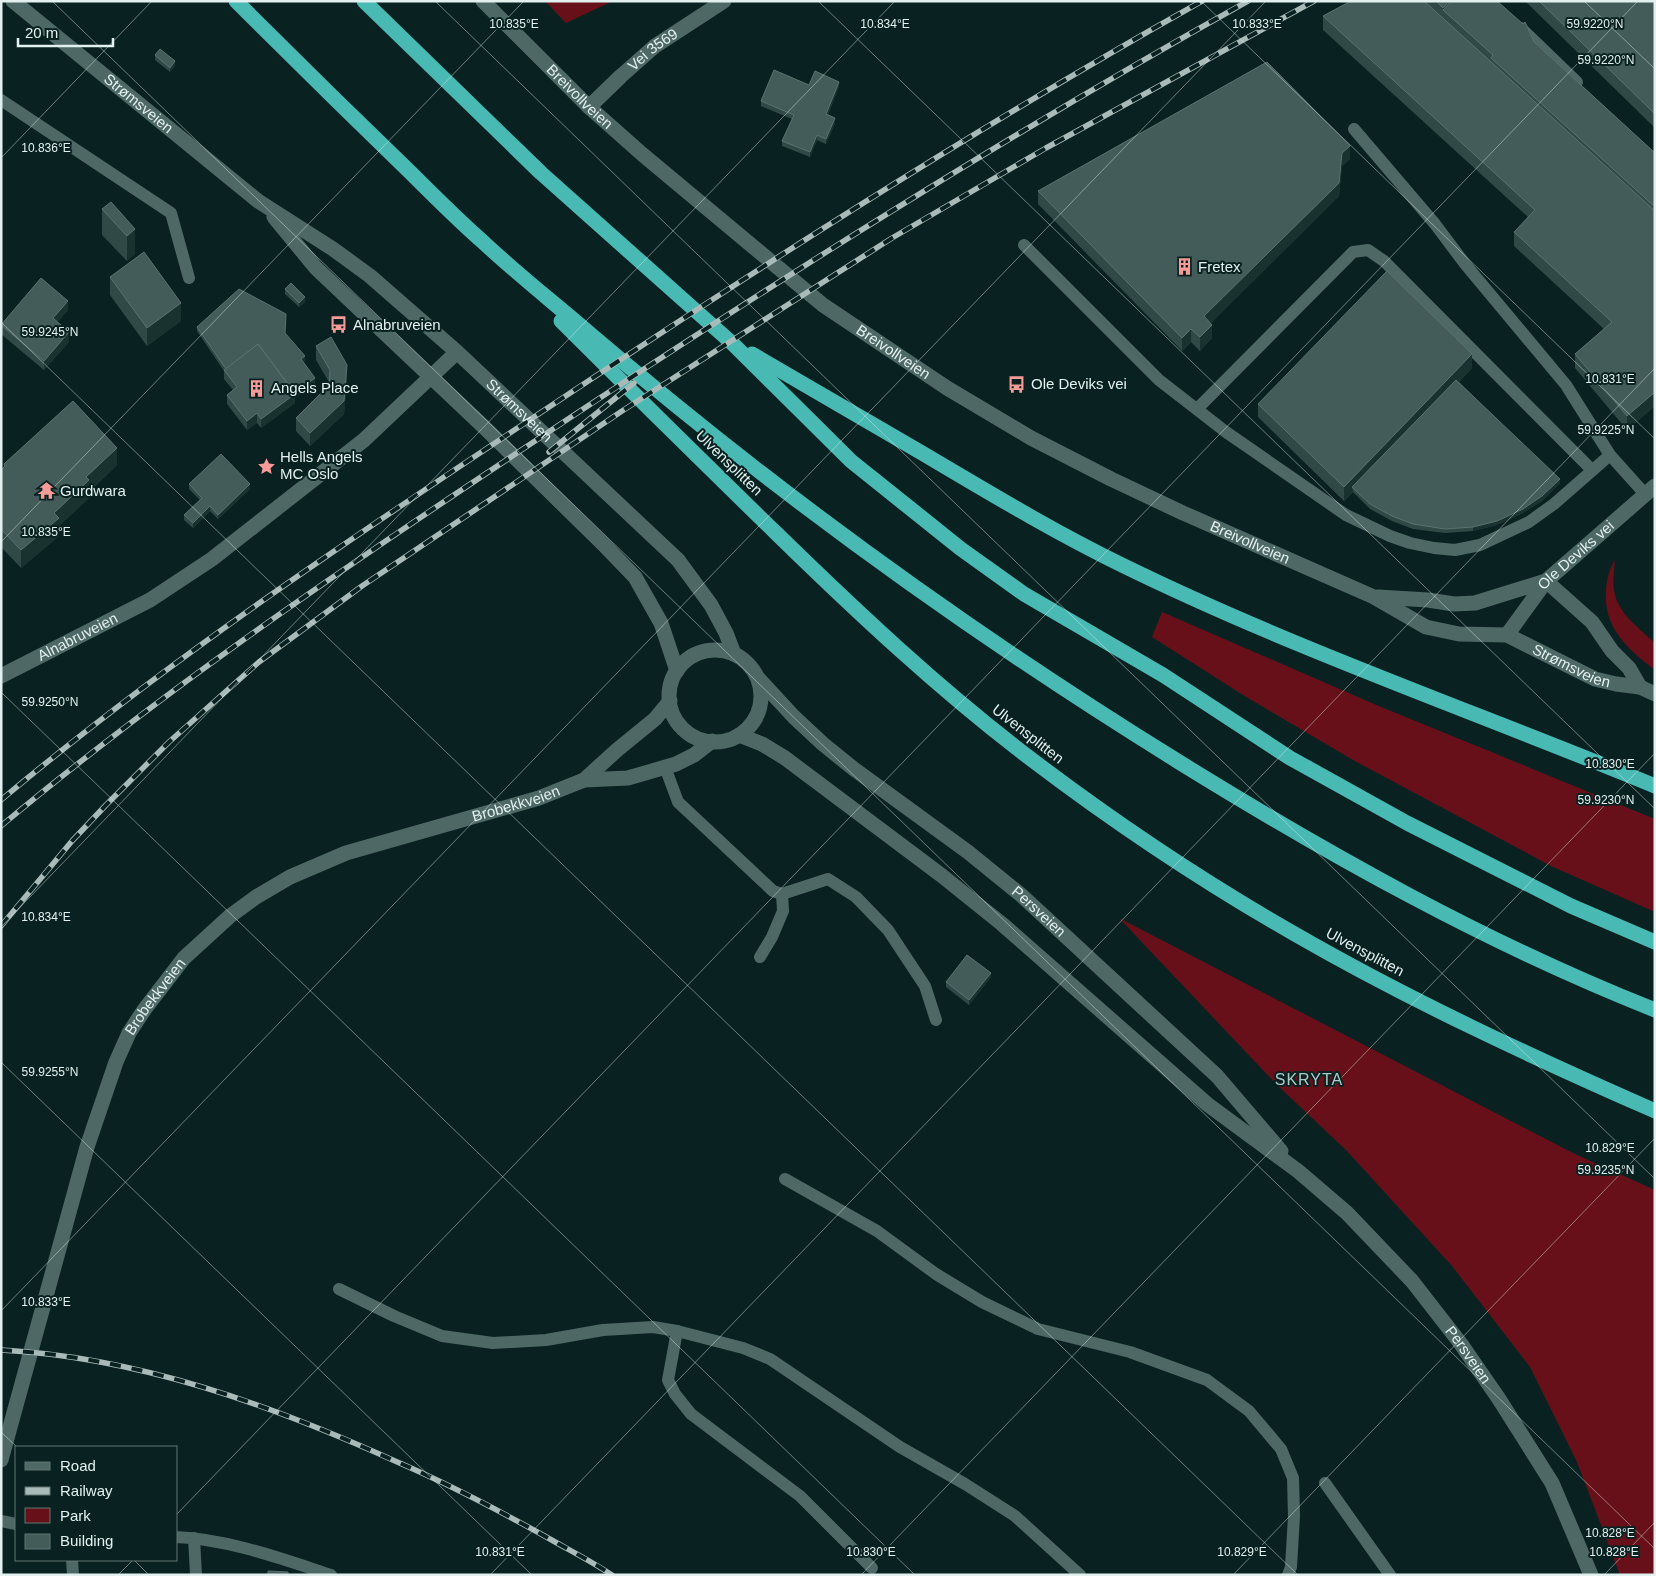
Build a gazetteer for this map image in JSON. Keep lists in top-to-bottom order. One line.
{"streets":{"highway":["Ulvensplitten"],"street":["Vei 3569","Breivollveien","Strømsveien","Ole Deviks vei","Alnabruveien","Brobekkveien","Persveien"]},"crossings":[["Vei 3569","Breivollveien"],["Breivollveien","Strømsveien"],["Breivollveien","Ole Deviks vei"],["Strømsveien","Ole Deviks vei"],["Strømsveien","Alnabruveien"],["Strømsveien","Brobekkveien"],["Strømsveien","Persveien"],["Brobekkveien","Persveien"]],"districts":["SKRYTA"],"places":{"building":["Fretex","Angels Place"],"bus stop":["Alnabruveien","Ole Deviks vei"],"place":["Hells Angels MC Oslo"],"temple":["Gurdwara"]},"legend":["Road","Railway","Park","Building"],"scale_bar":"20 m","coordinates":["59.9220°N","10.834°E","10.833°E","10.835°E","10.836°E","59.9245°N","10.831°E","59.9225°N","59.9250°N","10.830°E","59.9230°N","59.9255°N","10.829°E","59.9235°N","10.828°E"]}
